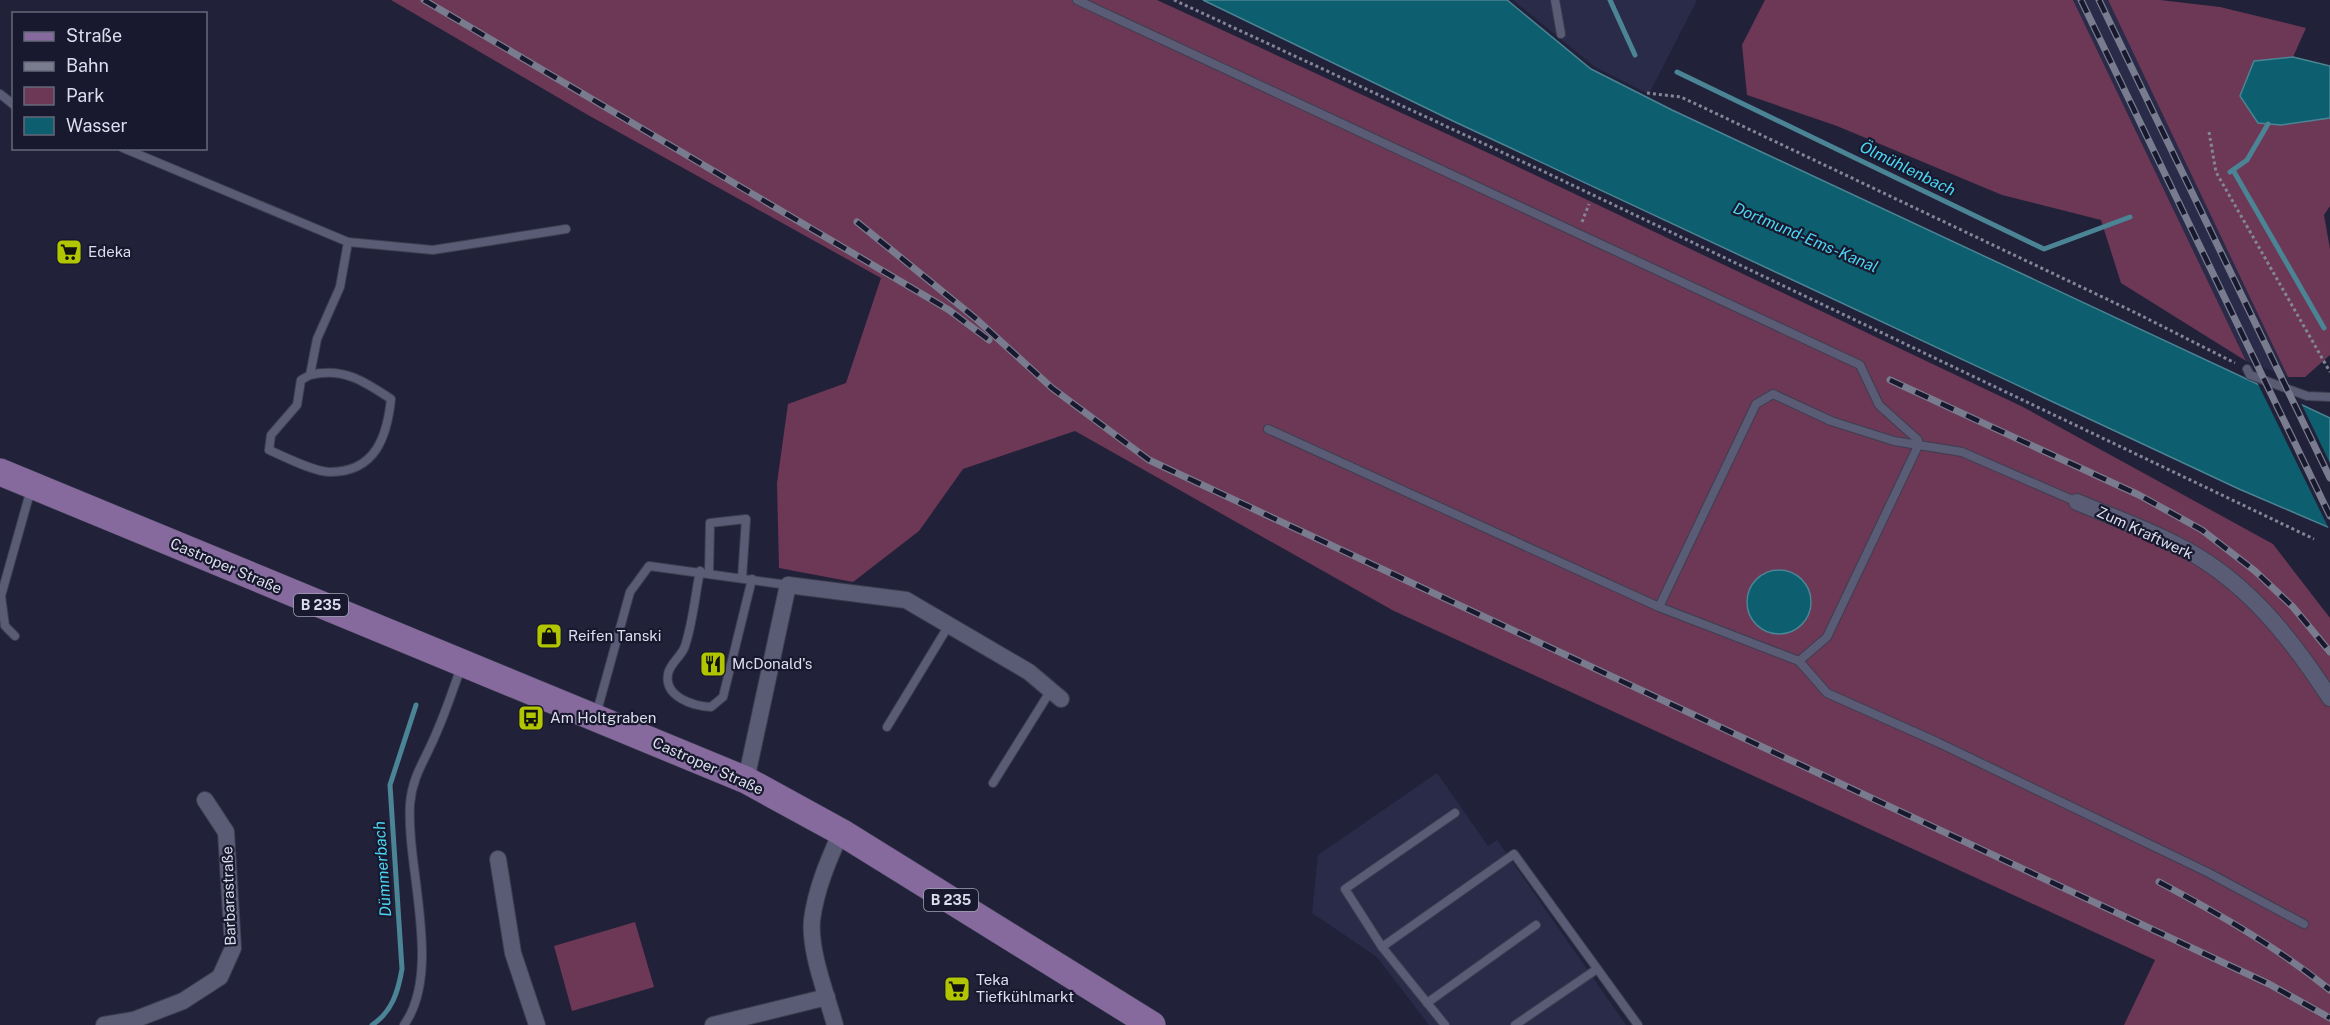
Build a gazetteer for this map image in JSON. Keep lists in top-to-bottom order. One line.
{"streets":{"main road":["Castroper Straße","B 235"],"street":["Zum Kraftwerk","Barbarastraße"]},"water":["Ölmühlenbach","Dortmund-Ems-Kanal","Dümmerbach"],"places":{"supermarket":["Edeka","Teka Tiefkühlmarkt"],"shop":["Reifen Tanski"],"restaurant":["McDonald's"],"bus stop":["Am Holtgraben"]},"legend":["Straße","Bahn","Park","Wasser"]}
